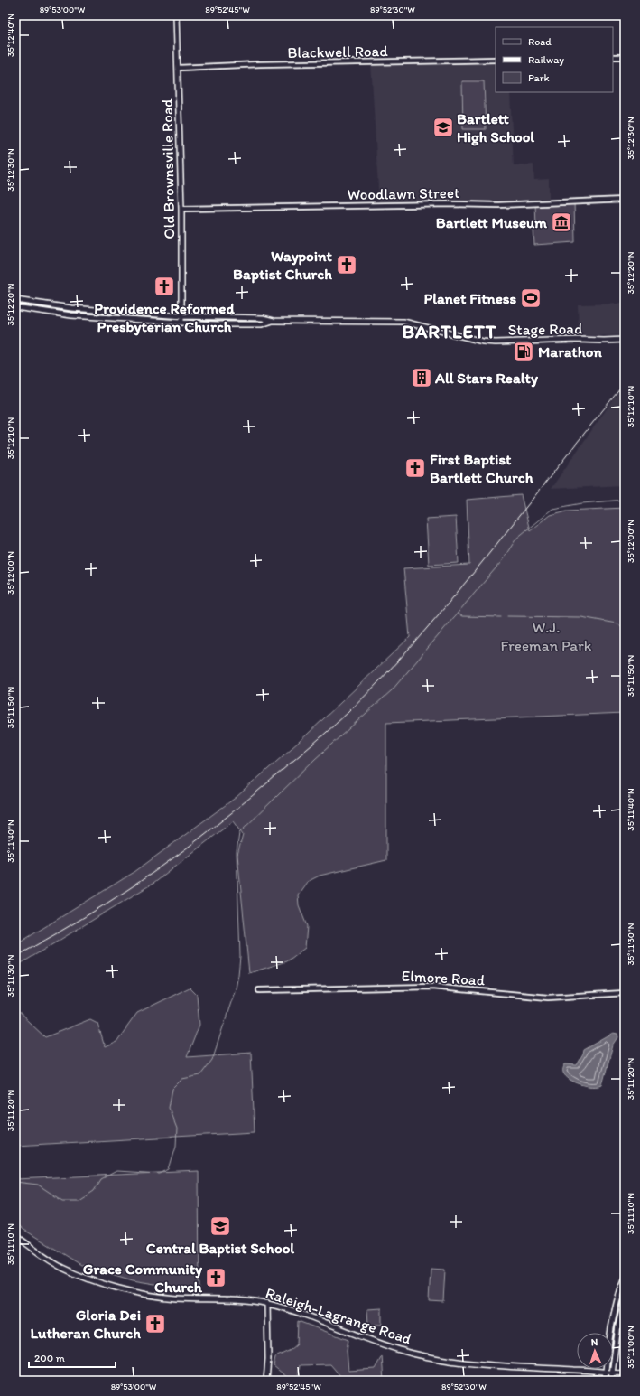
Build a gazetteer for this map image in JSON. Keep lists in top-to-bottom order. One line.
{"streets":{"main road":["Old Brownsville Road","Stage Road","Raleigh-Lagrange Road"],"street":["Blackwell Road","Woodlawn Street","Elmore Road"]},"crossings":[["Blackwell Road","Old Brownsville Road"],["Old Brownsville Road","Woodlawn Street"],["Old Brownsville Road","Stage Road"]],"districts":["BARTLETT"],"parks":["W.J. Freeman Park"],"places":{"school or university":["Bartlett High School","Central Baptist School"],"museum":["Bartlett Museum"],"church":["Waypoint Baptist Church","Providence Reformed Presbyterian Church","First Baptist Bartlett Church","Grace Community Church","Gloria Dei Lutheran Church"],"sports":["Planet Fitness"],"fuel station":["Marathon"],"building":["All Stars Realty"]},"legend":["Road","Railway","Park"],"scale_bar":"200 m","north":"top","coordinates":["89°53'00\"W","89°52'45\"W","89°52'30\"W","35°12'40\"N","35°12'30\"N","35°12'20\"N","35°12'10\"N","35°12'00\"N","35°11'50\"N","35°11'40\"N","35°11'30\"N","35°11'20\"N","35°11'10\"N","35°11'00\"N"]}
